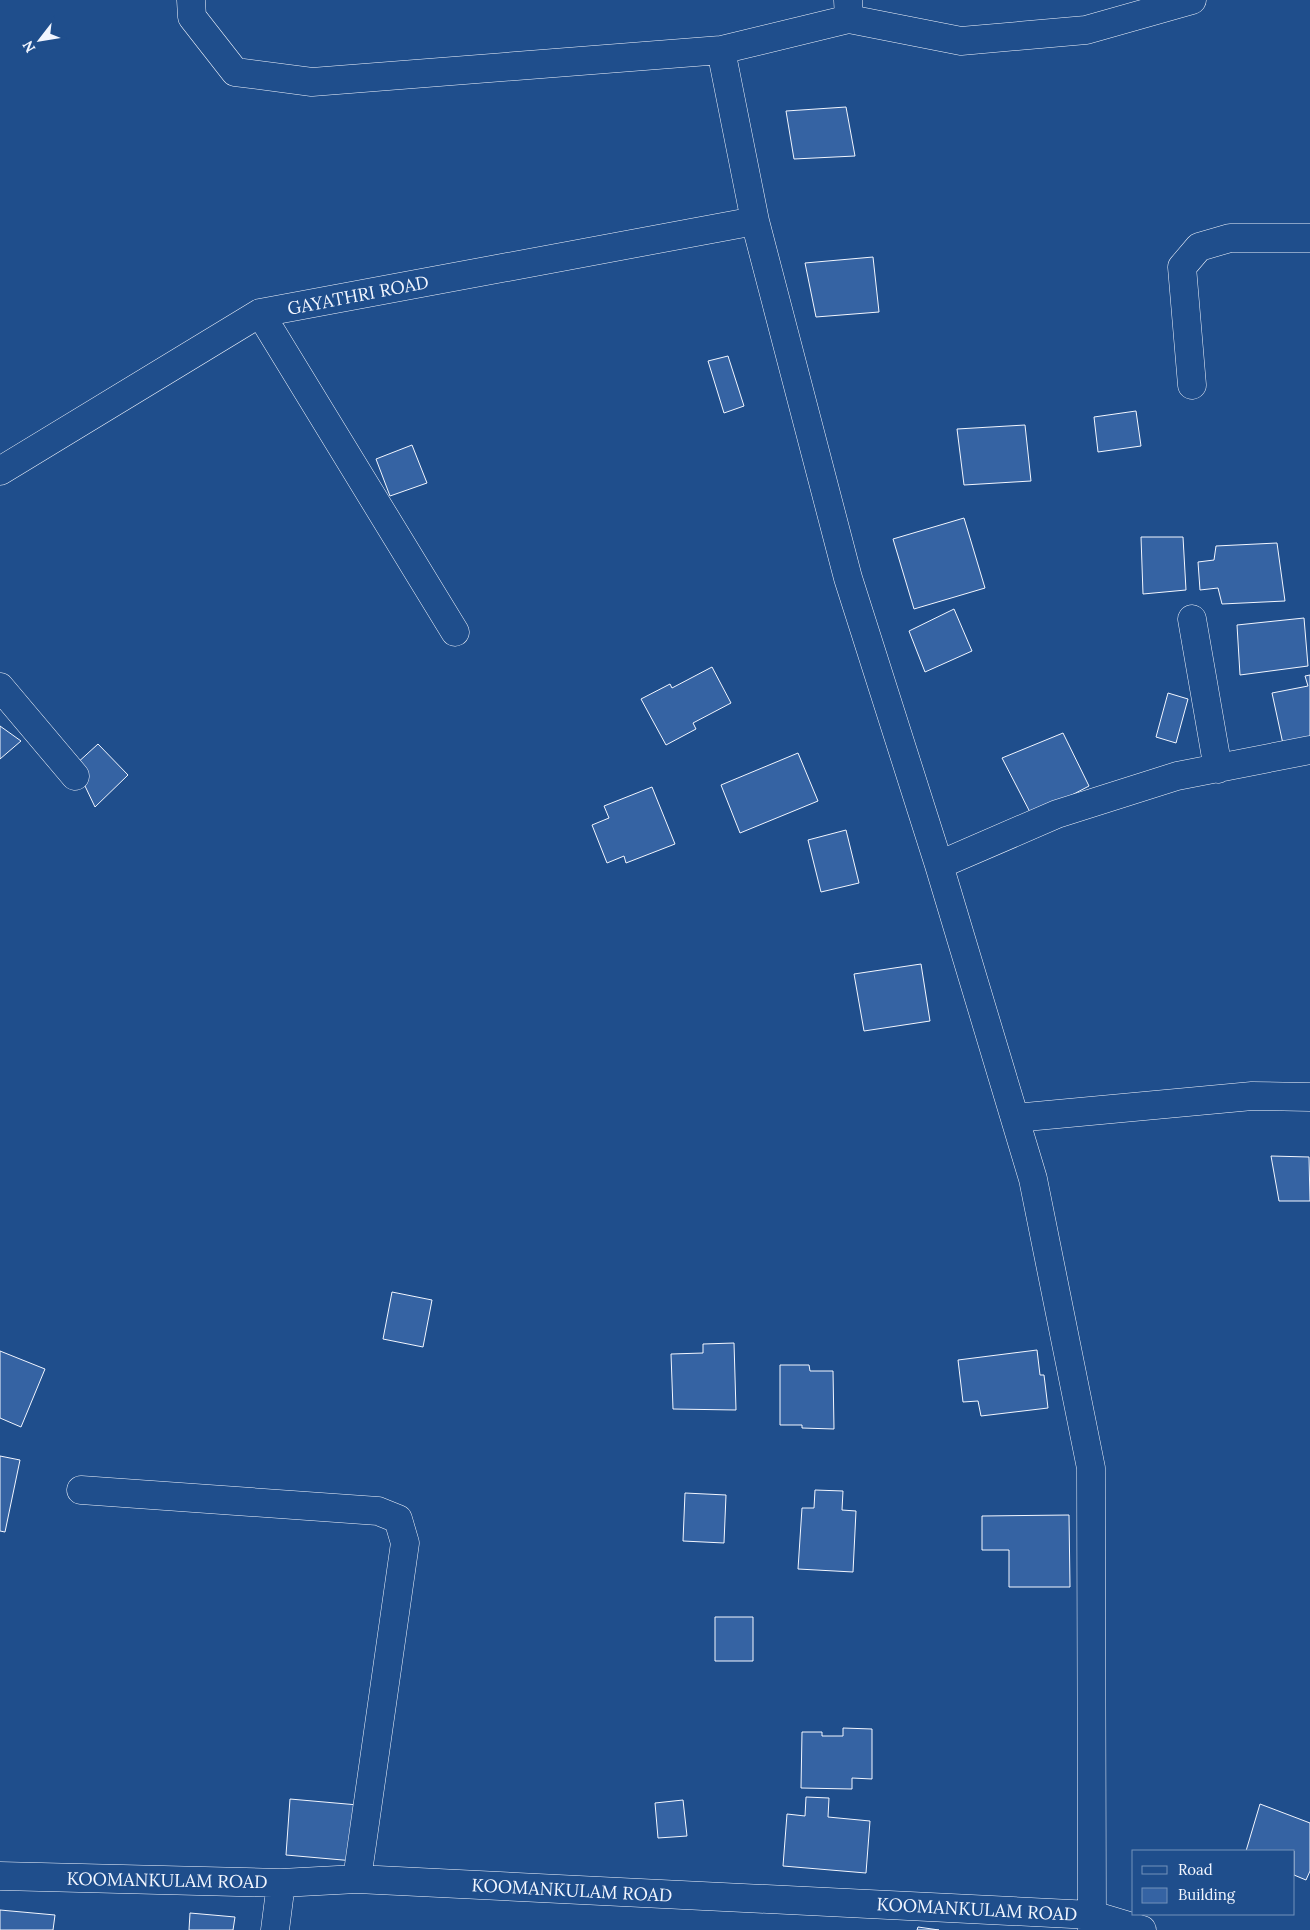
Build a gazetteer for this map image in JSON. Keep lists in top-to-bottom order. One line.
{"streets":{"street":["GAYATHRI ROAD","KOOMANKULAM ROAD"]},"legend":["Road","Building"],"north":"bottom left"}
